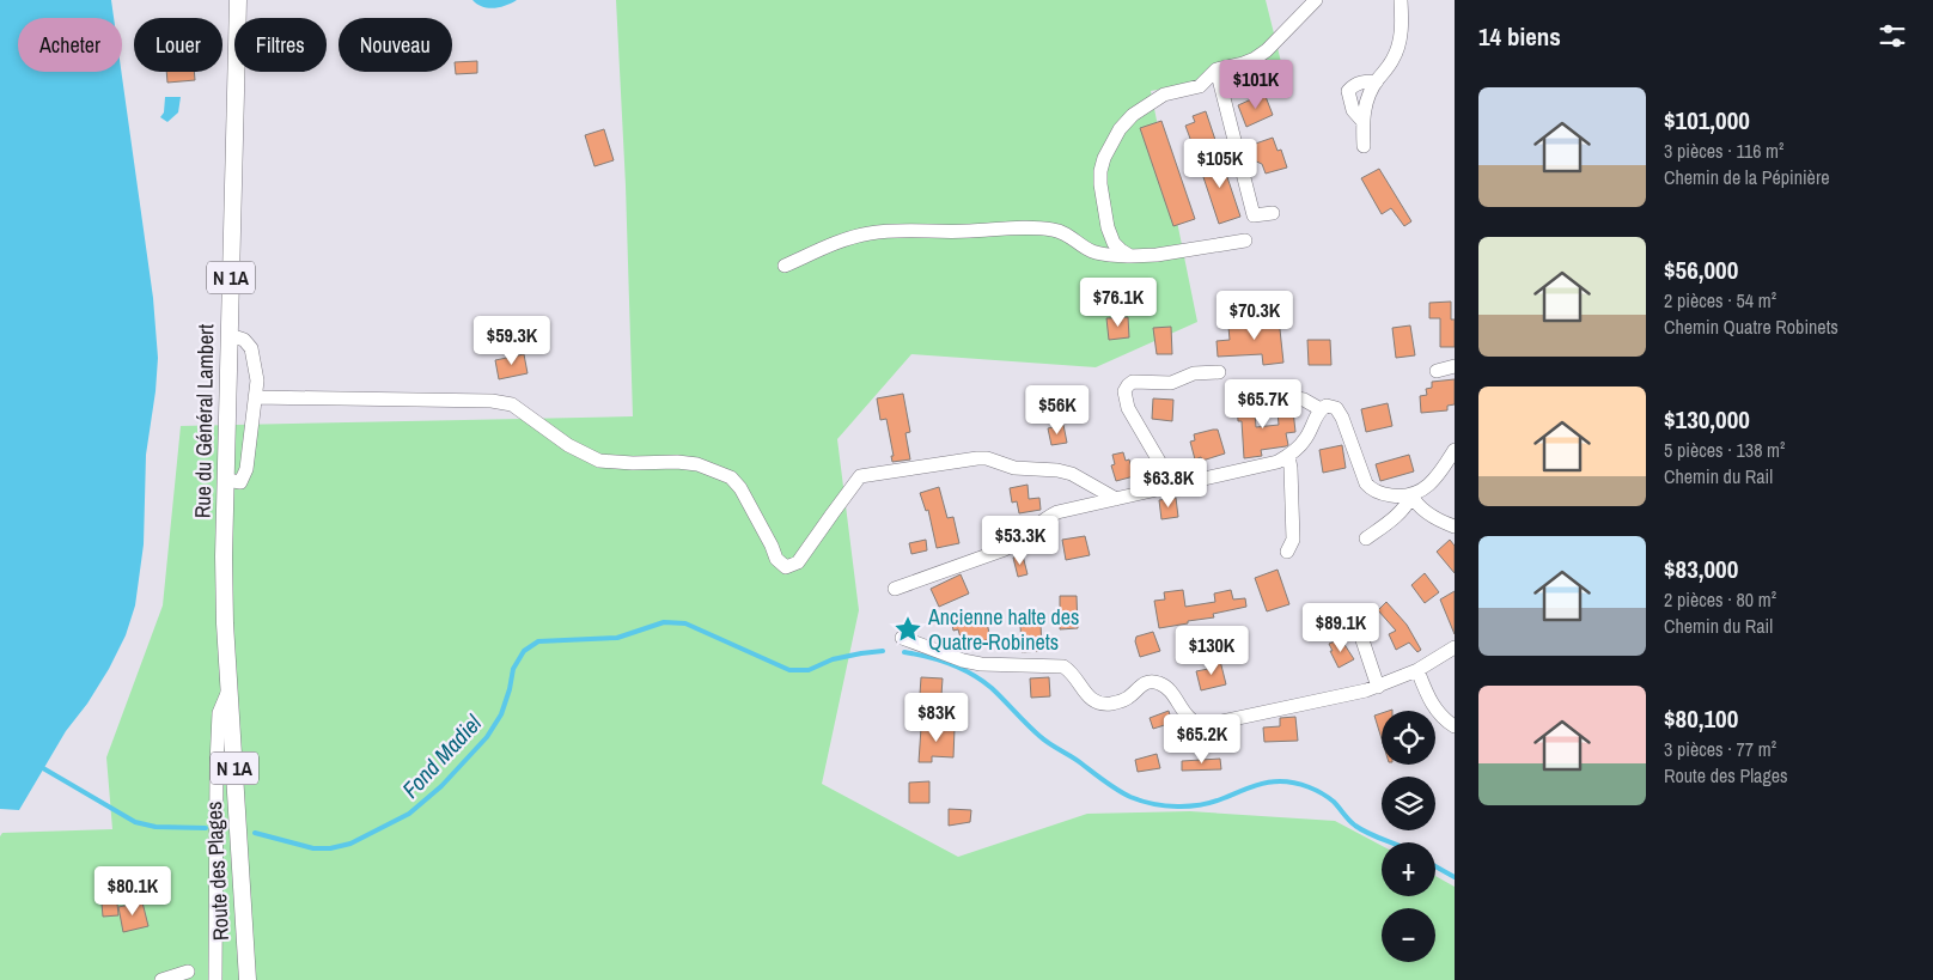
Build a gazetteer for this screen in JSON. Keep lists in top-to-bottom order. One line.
{"streets":{"main road":["N 1A","Rue du Général Lambert","Route des Plages"]},"crossings":[["Rue du Général Lambert","Route des Plages"]],"water":["Fond Madiel"],"places":{"place":["Ancienne halte des Quatre-Robinets"]},"page":{"heading":"14 biens","chip":["Acheter","Louer","Filtres","Nouveau"],"price":["$101K","$105K","$76.1K","$70.3K","$59.3K","$65.7K","$56K","$63.8K","$53.3K","$89.1K","$130K","$83K","$65.2K","$80.1K"],"list":[{"name":"$101,000","note":"3 pièces · 116 m² · Chemin de la Pépinière"},{"name":"$56,000","note":"2 pièces · 54 m² · Chemin Quatre Robinets"},{"name":"$130,000","note":"5 pièces · 138 m² · Chemin du Rail"},{"name":"$83,000","note":"2 pièces · 80 m² · Chemin du Rail"},{"name":"$80,100","note":"3 pièces · 77 m² · Route des Plages"}],"map_buttons":["+","−"]}}
